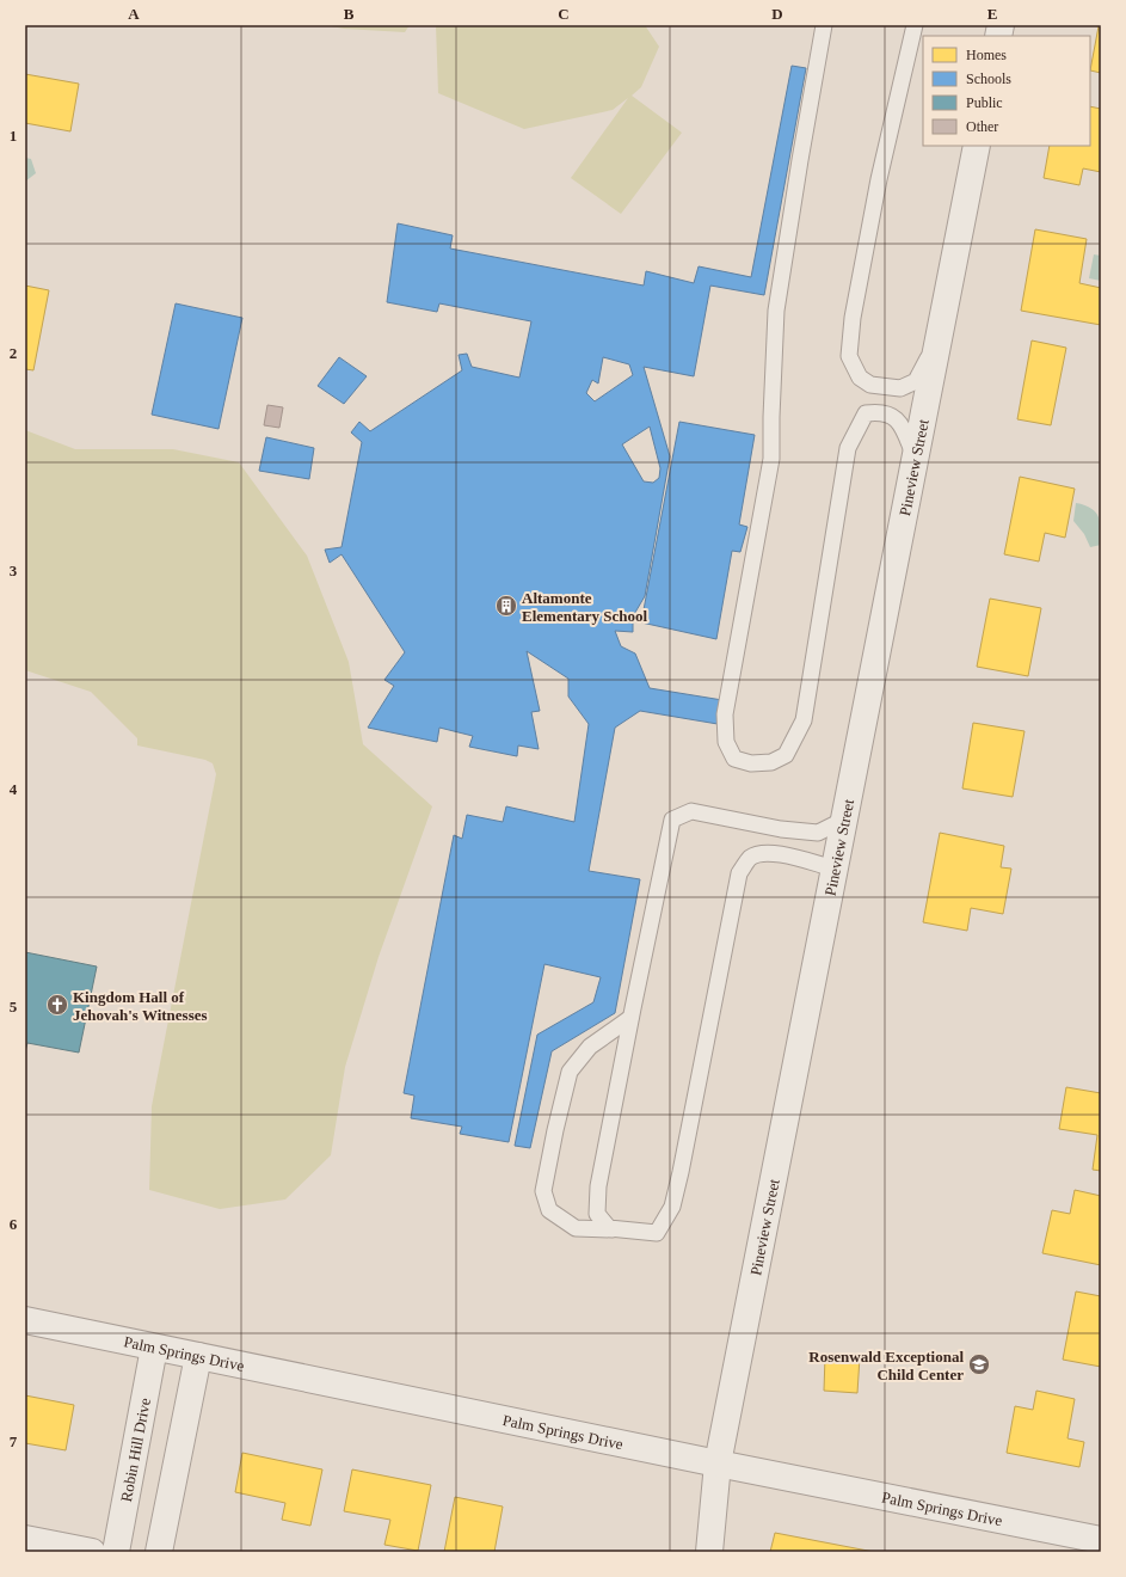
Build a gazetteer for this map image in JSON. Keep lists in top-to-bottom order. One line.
{"streets":{"street":["Pineview Street","Palm Springs Drive","Robin Hill Drive"]},"crossings":[["Pineview Street","Palm Springs Drive"],["Palm Springs Drive","Robin Hill Drive"]],"places":{"building":["Altamonte Elementary School"],"church":["Kingdom Hall of Jehovah's Witnesses"],"school or university":["Rosenwald Exceptional Child Center"]},"legend":["Homes","Schools","Public","Other"],"grid":{"columns":["A","B","C","D","E"],"rows":["1","2","3","4","5","6","7"]}}
